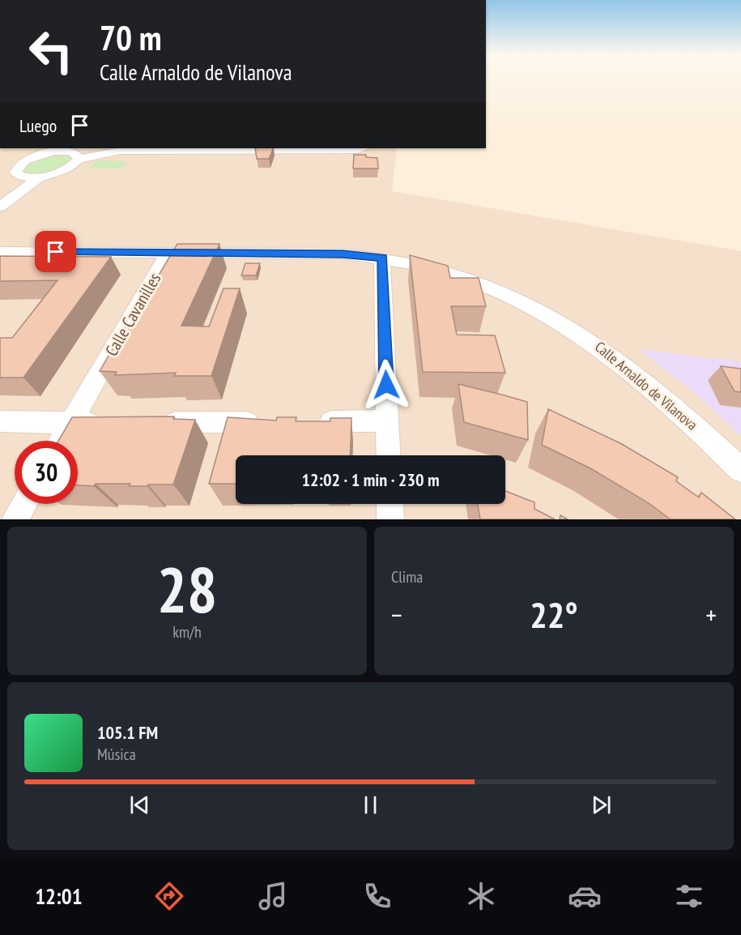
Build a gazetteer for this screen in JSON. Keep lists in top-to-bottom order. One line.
{"streets":{"street":["Calle Cavanilles","Calle Arnaldo de Vilanova"]},"crossings":[["Calle Cavanilles","Calle Arnaldo de Vilanova"]],"page":{"turn":["70 m","Calle Arnaldo de Vilanova"],"then":"Luego","limit":"30","trip":"12:02 · 1 min · 230 m","tile":[["28","km/h"],"Clima"],"heat":["−","22°","+"],"song":["105.1 FM","Música"],"tabs":"12:01"}}
